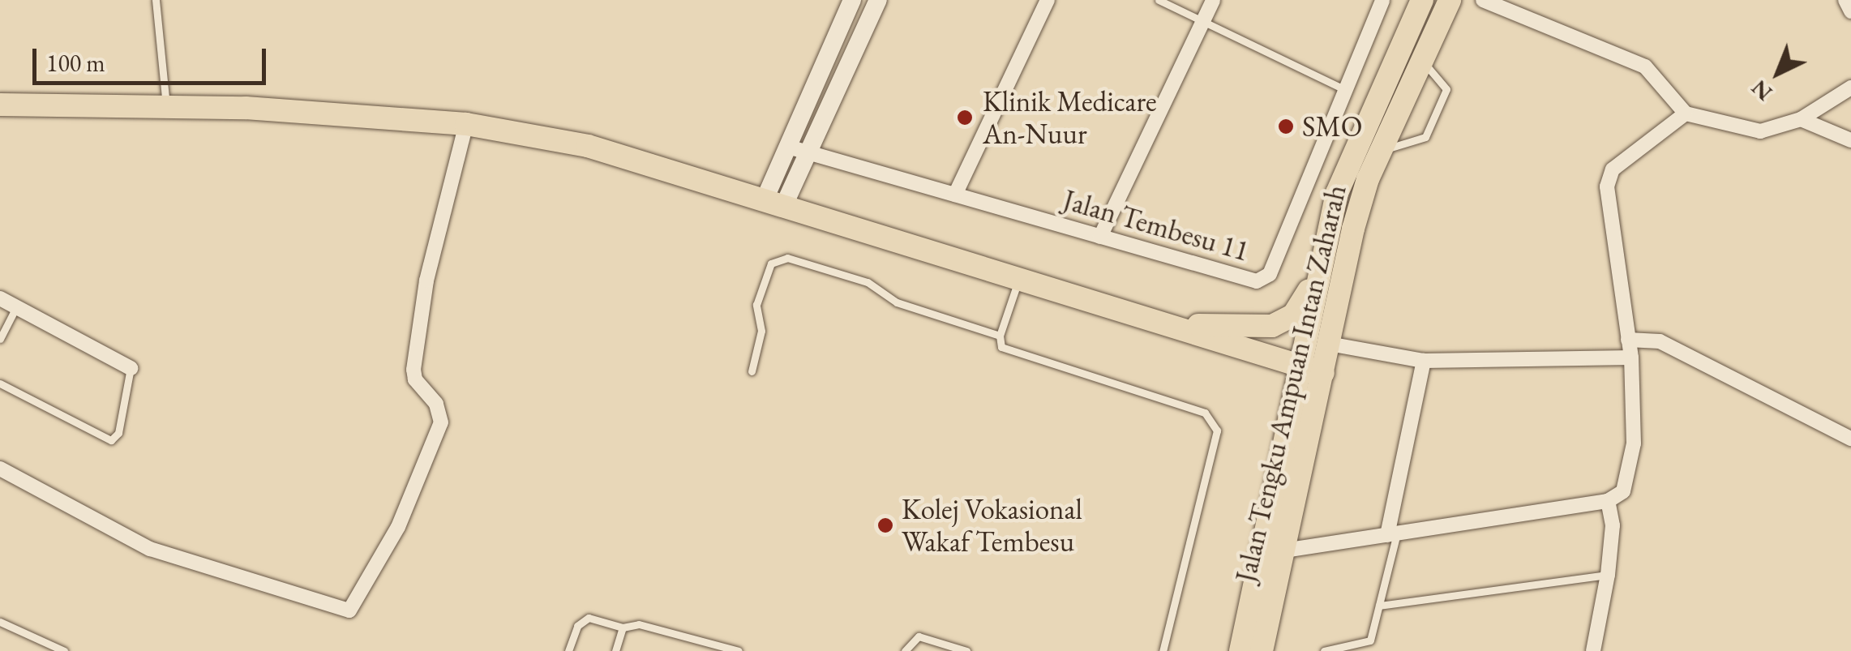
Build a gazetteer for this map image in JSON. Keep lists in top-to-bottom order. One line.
{"streets":{"main road":["Jalan Tengku Ampuan Intan Zaharah"],"street":["Jalan Tembesu 11"]},"places":["Klinik Medicare An-Nuur","SMO","Kolej Vokasional Wakaf Tembesu"],"scale_bar":"100 m","north":"bottom left"}
